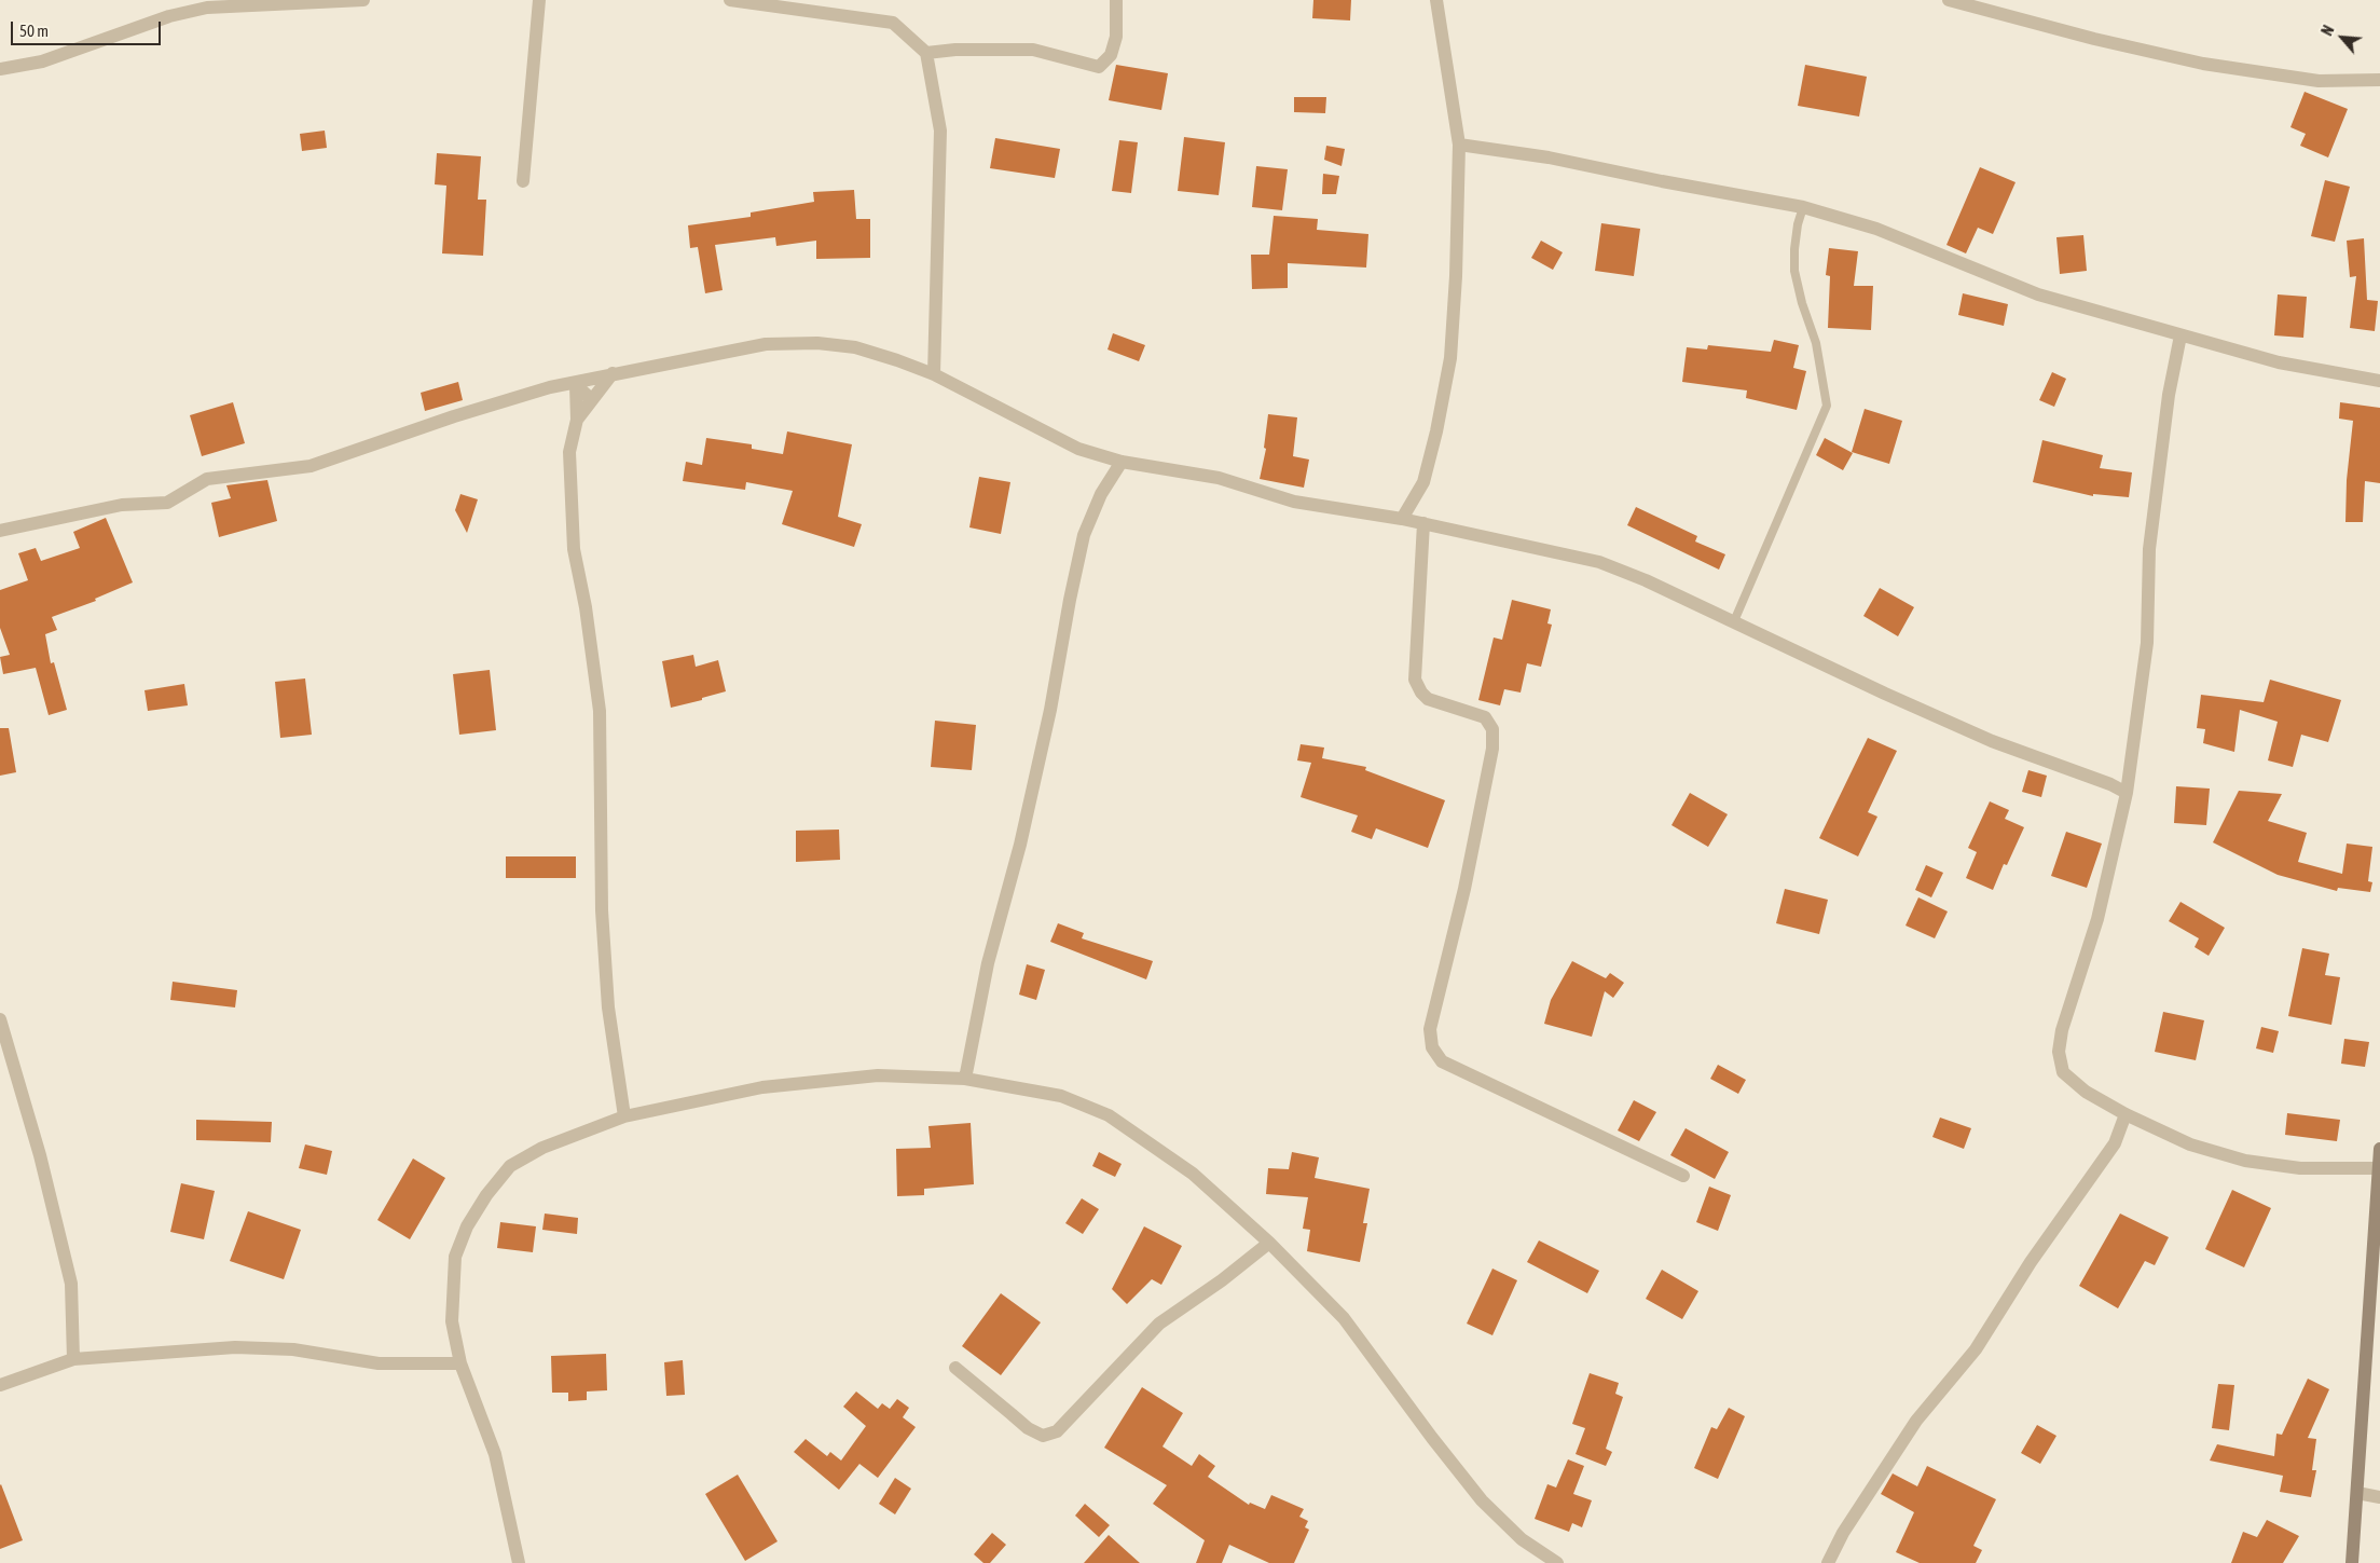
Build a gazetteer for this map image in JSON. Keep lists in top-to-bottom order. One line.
{"scale_bar":"50 m","north":"top left"}
